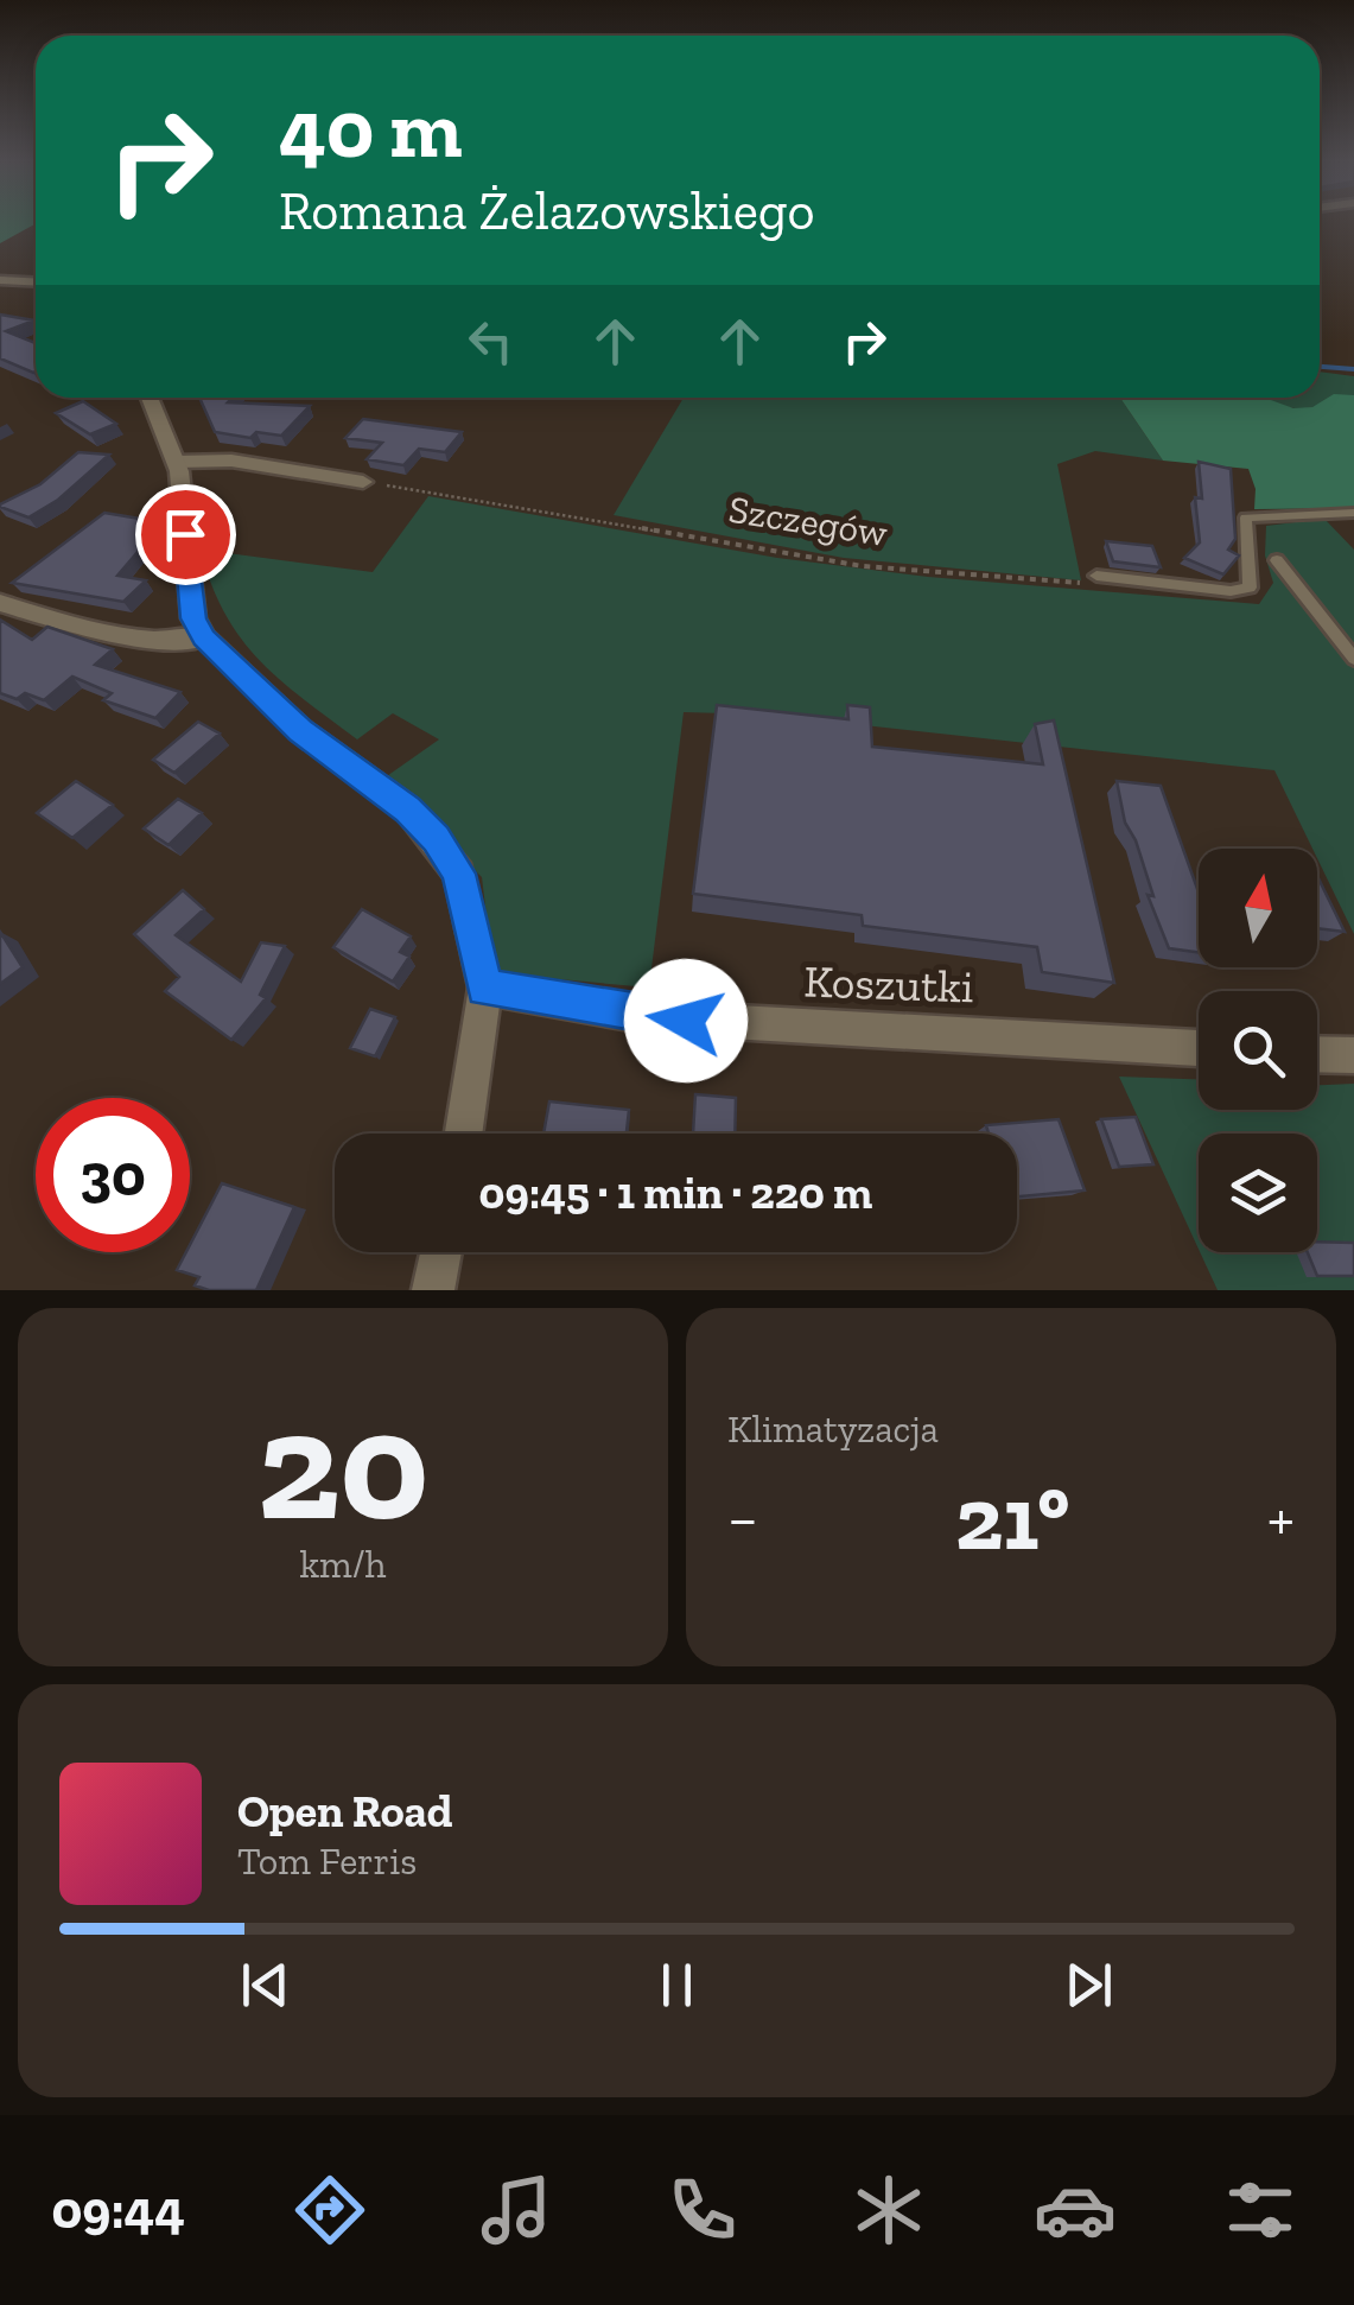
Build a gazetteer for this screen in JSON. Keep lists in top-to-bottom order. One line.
{"streets":{"street":["Koszutki"],"path":["Szczegów"]},"north":"top","page":{"turn":["40 m","Romana Żelazowskiego"],"limit":"30","trip":"09:45 · 1 min · 220 m","tile":[["20","km/h"],"Klimatyzacja"],"heat":["−","21°","+"],"song":["Open Road","Tom Ferris"],"tabs":"09:44"}}
